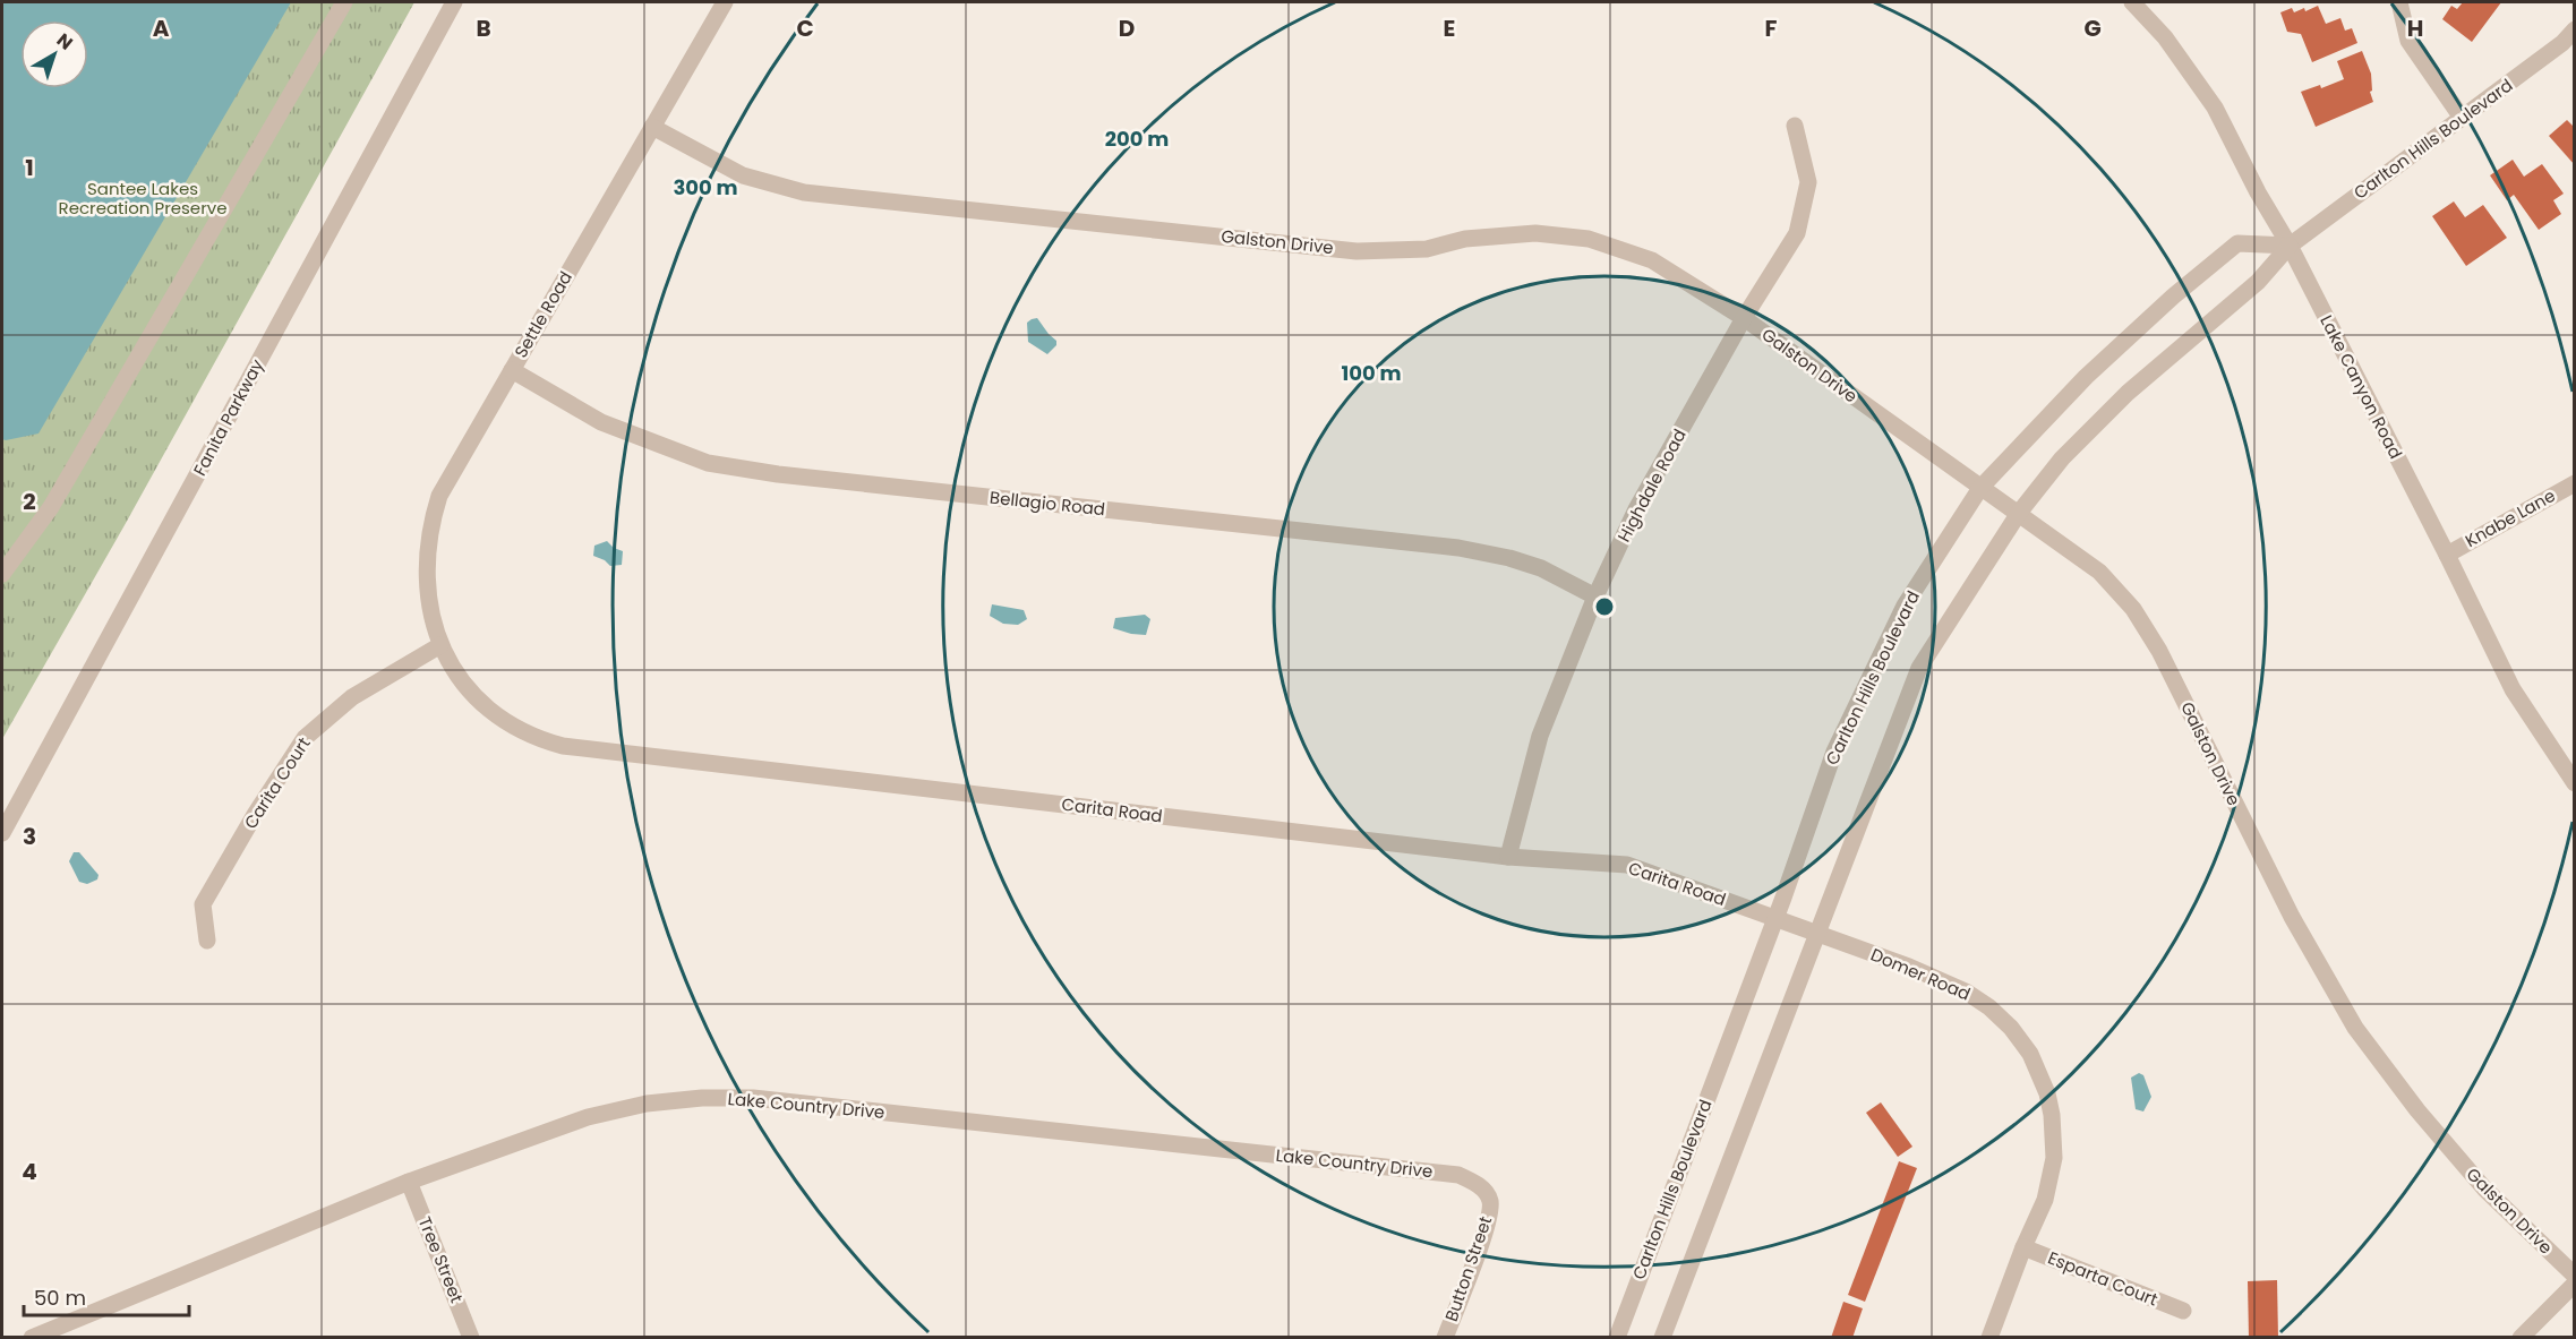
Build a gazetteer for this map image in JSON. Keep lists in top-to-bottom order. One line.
{"streets":{"street":["Carlton Hills Boulevard","Galston Drive","Settle Road","Lake Canyon Road","Fanita Parkway","Highdale Road","Bellagio Road","Knabe Lane","Carita Court","Carita Road","Domer Road","Lake Country Drive","Tree Street","Button Street","Esparta Court"]},"crossings":[["Carlton Hills Boulevard","Galston Drive"],["Carlton Hills Boulevard","Lake Canyon Road"],["Carlton Hills Boulevard","Carita Road"],["Carlton Hills Boulevard","Domer Road"],["Galston Drive","Settle Road"],["Galston Drive","Highdale Road"],["Settle Road","Bellagio Road"],["Settle Road","Carita Court"],["Settle Road","Carita Road"],["Lake Canyon Road","Knabe Lane"],["Highdale Road","Bellagio Road"],["Highdale Road","Carita Road"],["Carita Court","Carita Road"],["Carita Road","Domer Road"],["Domer Road","Esparta Court"],["Lake Country Drive","Tree Street"],["Lake Country Drive","Button Street"]],"parks":["Santee Lakes Recreation Preserve"],"scale_bar":"50 m","north":"top right","grid":{"columns":["A","B","C","D","E","F","G","H"],"rows":["1","2","3","4"]},"rings":["200 m","300 m","100 m"]}
